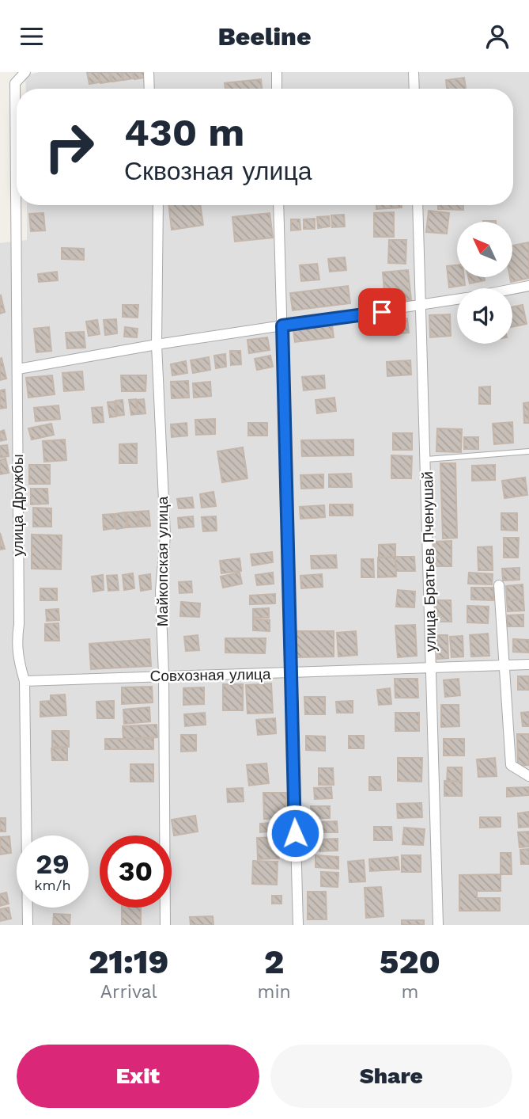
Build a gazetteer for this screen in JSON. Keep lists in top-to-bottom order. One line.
{"streets":{"street":["улица Дружбы","Майкопская улица","улица Братьев Пченушай","Совхозная улица"]},"crossings":[["улица Дружбы","Совхозная улица"],["Майкопская улица","Совхозная улица"],["улица Братьев Пченушай","Совхозная улица"]],"north":"top left","page":{"header":"Beeline","turn":["430 m","Сквозная улица"],"speed":"29 km/h","limit":"30","eta":["21:19","Arrival","2","min","520","m"],"buttons":["Exit","Share"]}}
